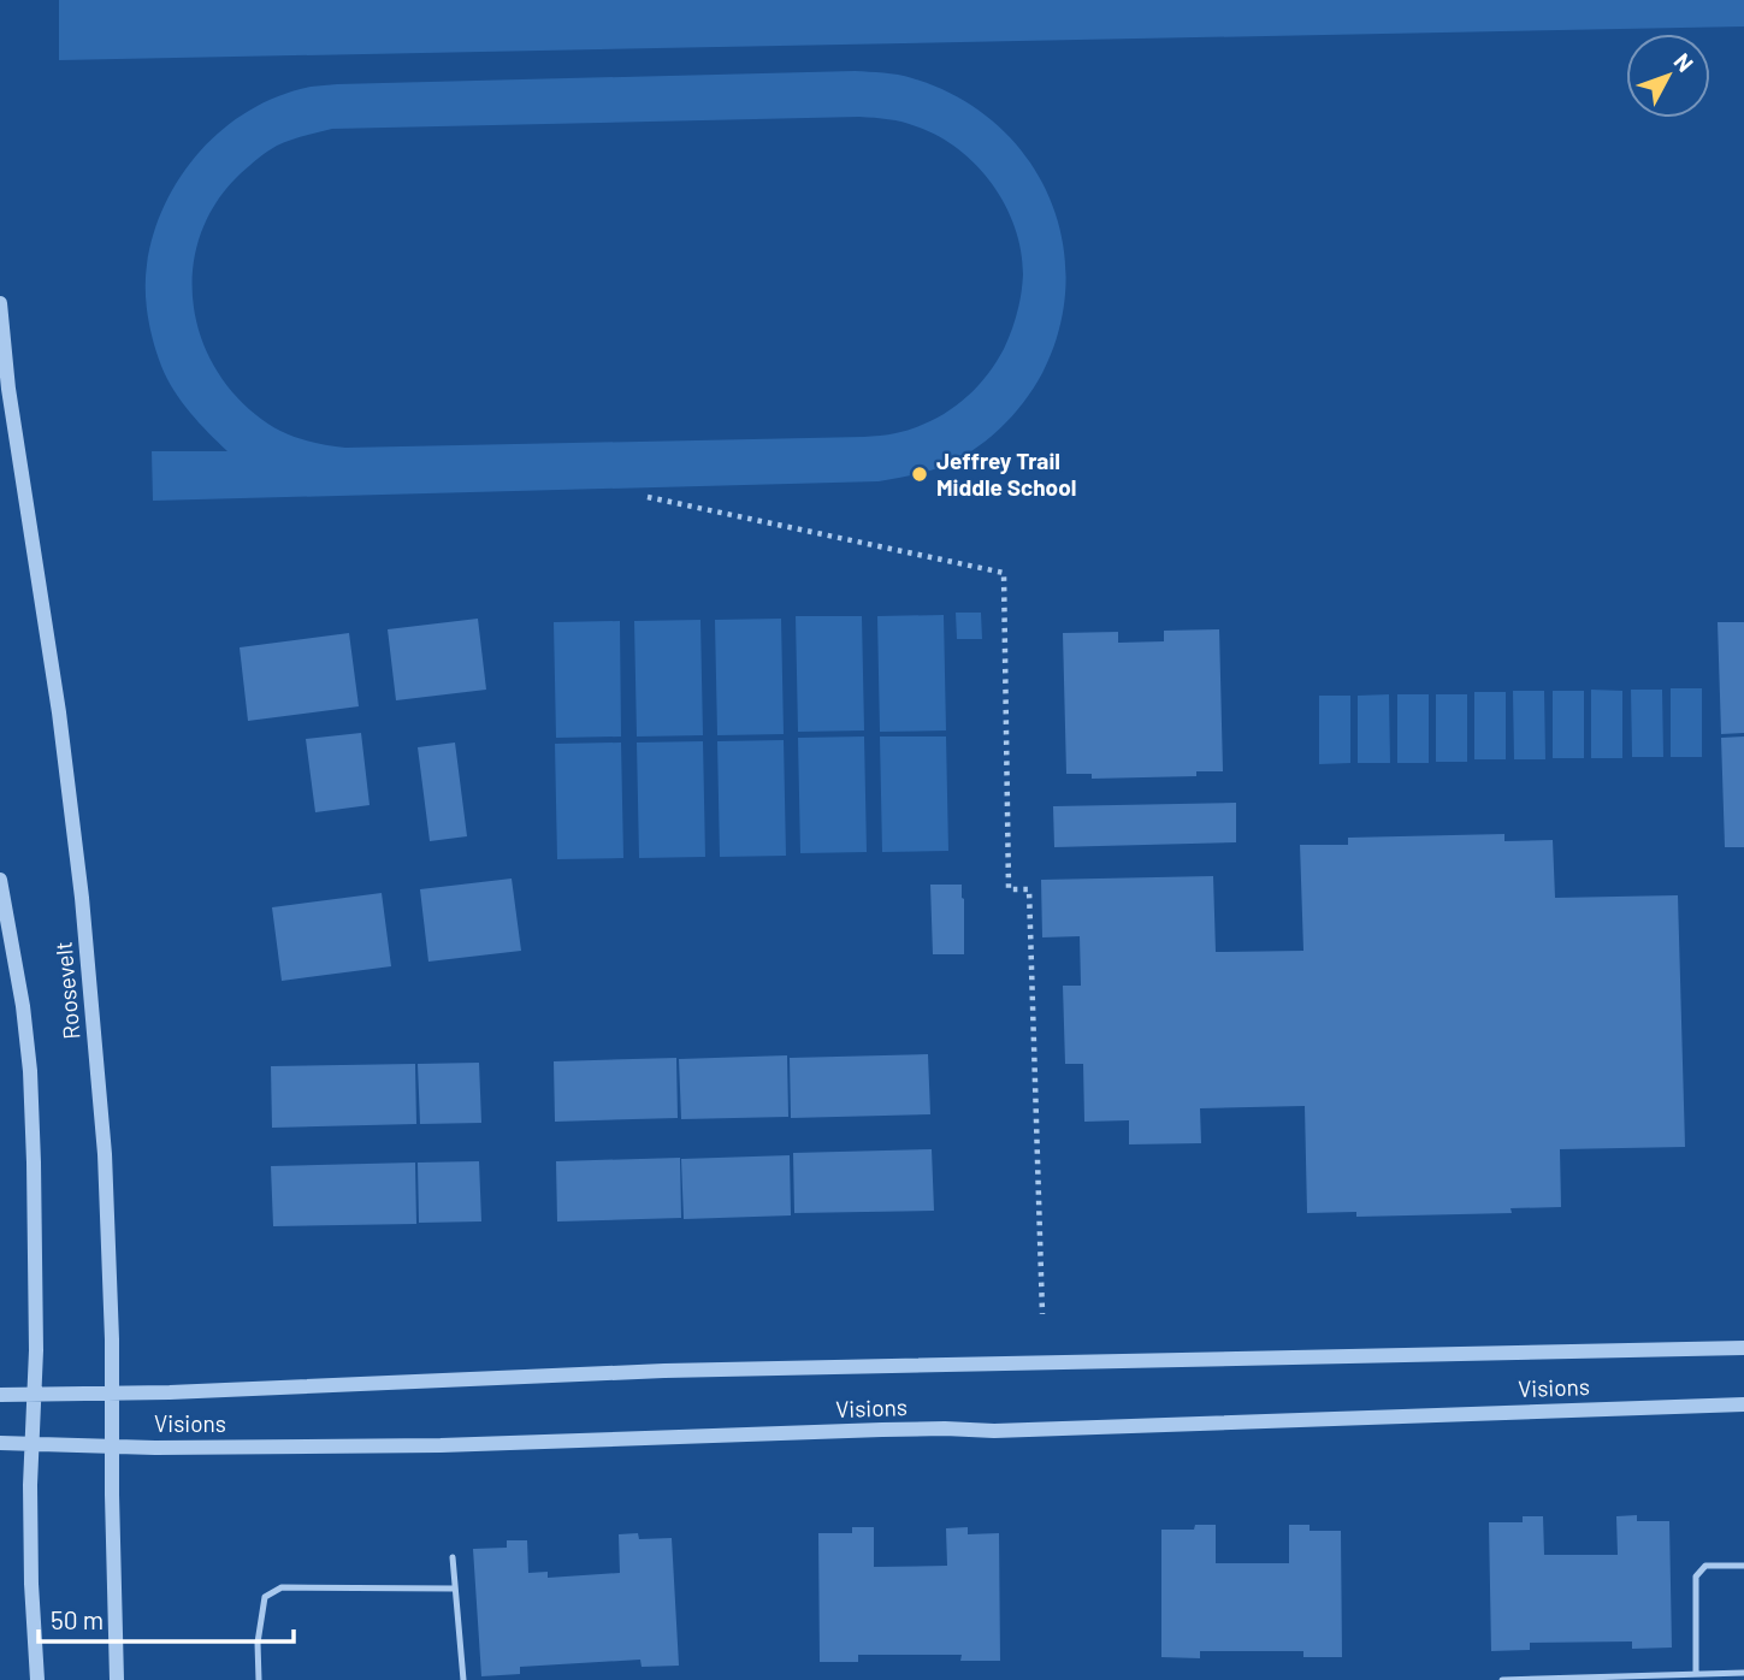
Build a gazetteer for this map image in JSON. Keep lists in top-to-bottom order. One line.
{"streets":{"street":["Roosevelt","Visions"]},"crossings":[["Roosevelt","Visions"]],"places":["Jeffrey Trail Middle School"],"scale_bar":"50 m","north":"top right"}
